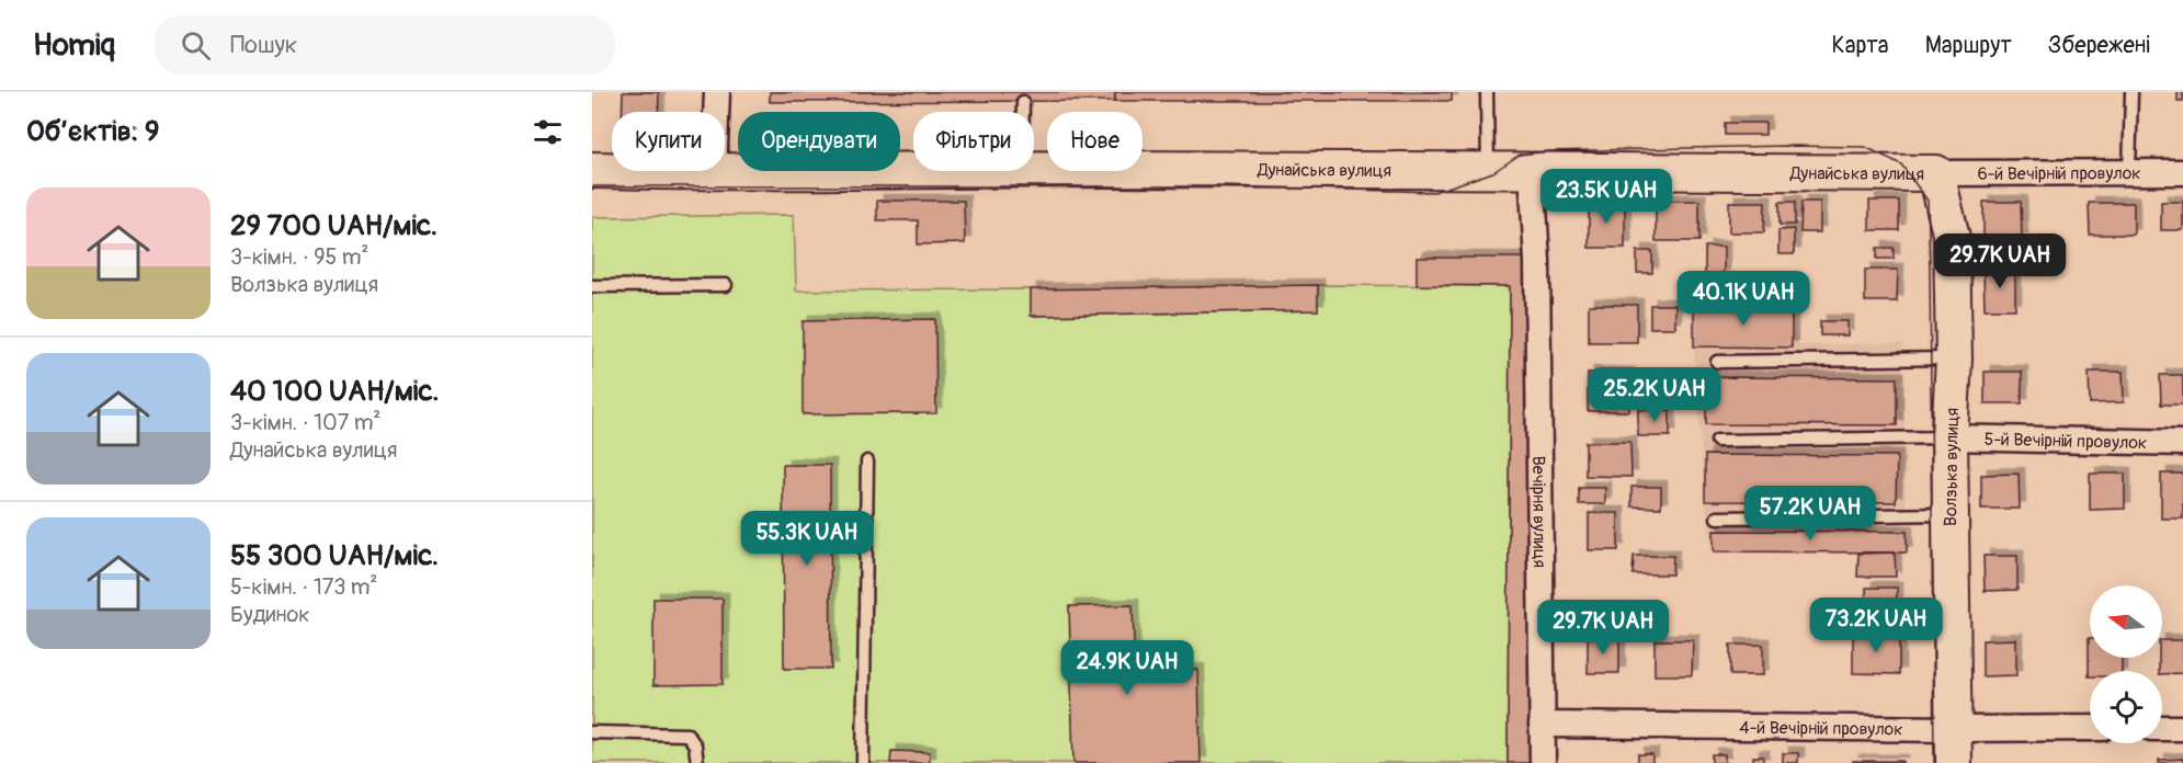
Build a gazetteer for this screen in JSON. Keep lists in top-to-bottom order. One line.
{"streets":{"street":["Дунайська вулиця","6-й Вечірній провулок","5-й Вечірній провулок","Волзька вулиця","Вечірня вулиця","4-й Вечірній провулок"]},"crossings":[["Дунайська вулиця","6-й Вечірній провулок"],["Дунайська вулиця","Волзька вулиця"],["Дунайська вулиця","Вечірня вулиця"],["6-й Вечірній провулок","Волзька вулиця"],["5-й Вечірній провулок","Волзька вулиця"],["Волзька вулиця","4-й Вечірній провулок"],["Вечірня вулиця","4-й Вечірній провулок"]],"north":"left","page":{"header":"Homiq","search":"Пошук","nav":["Карта","Маршрут","Збережені"],"heading":"Об’єктів: 9","chip":["Купити","Орендувати","Фільтри","Нове"],"price":["23.5K UAH","29.7K UAH","40.1K UAH","25.2K UAH","57.2K UAH","55.3K UAH","73.2K UAH","29.7K UAH","24.9K UAH"],"list":[{"name":"29 700 UAH/міс.","note":"3-кімн. · 95 m² · Волзька вулиця"},{"name":"40 100 UAH/міс.","note":"3-кімн. · 107 m² · Дунайська вулиця"},{"name":"55 300 UAH/міс.","note":"5-кімн. · 173 m² · Будинок"}]}}
